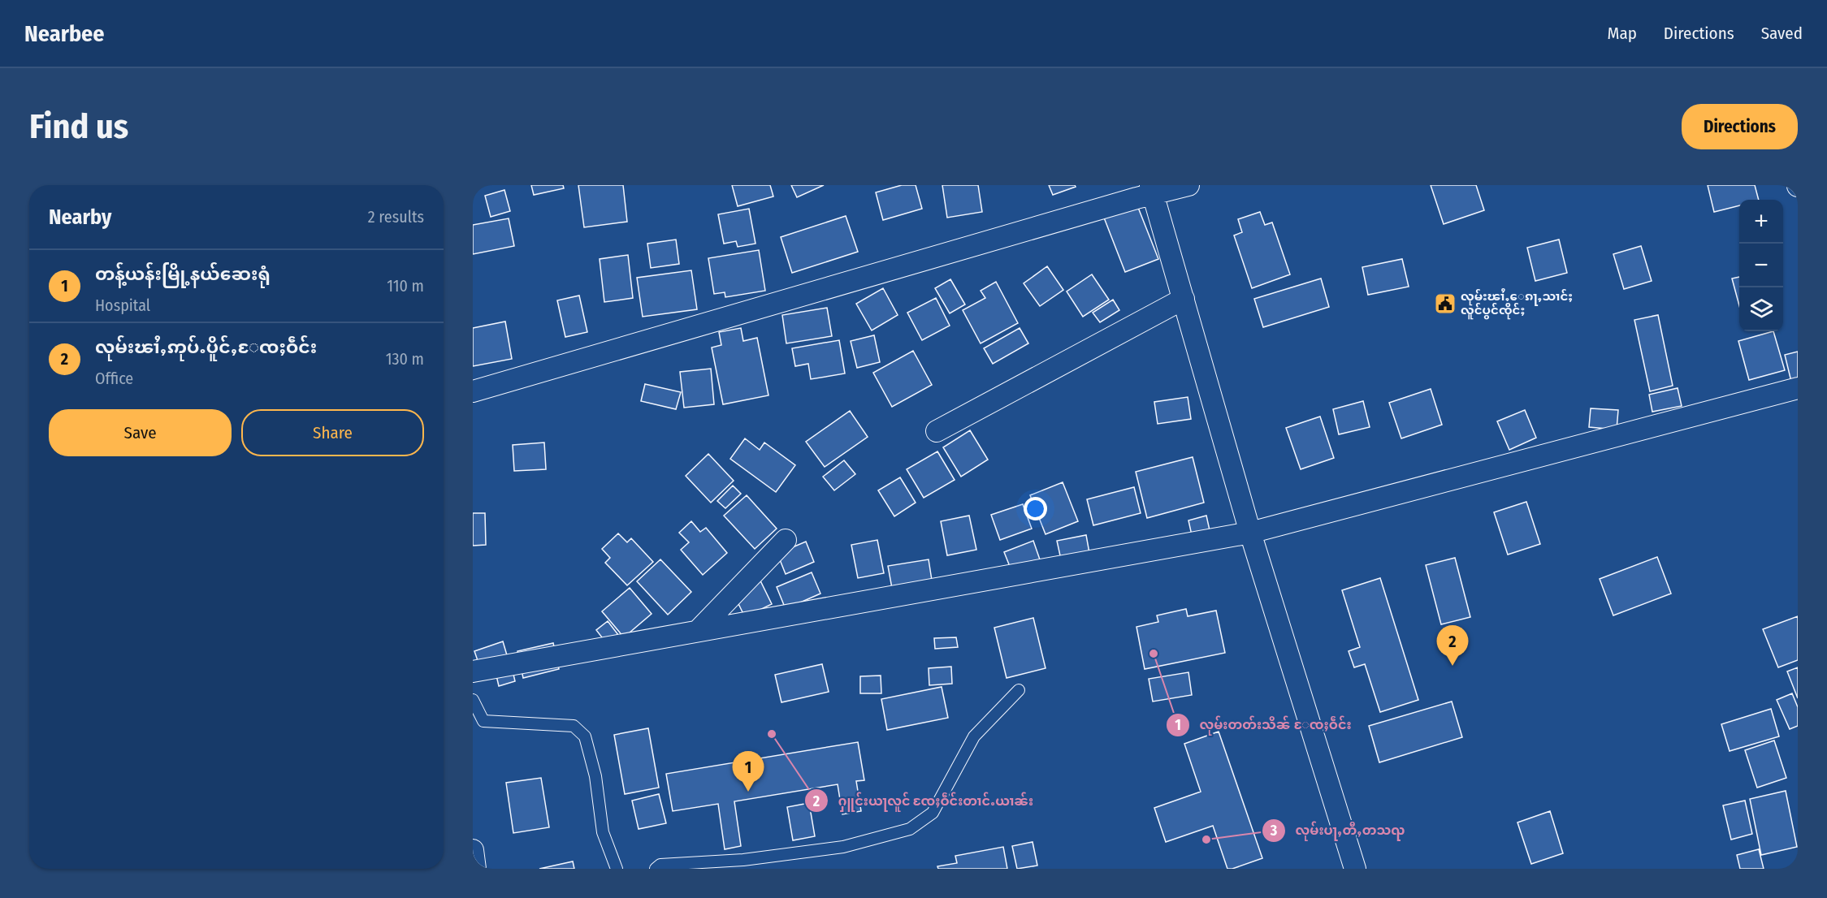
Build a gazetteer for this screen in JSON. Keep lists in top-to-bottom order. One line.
{"places":{"public building":["လုမ်းၽၢႆႇေၵႃႇသၢင်ႈ လူင်ပွင်ၸိုင်ႈ"],"other":["လုမ်းတတ်းသိၼ် ႄၸႈဝဵင်း","ႁူင်းယႃလူင် ၸႄႈဝဵင်းတၢင်ႉယၢၼ်း","လုမ်းပႃႇတီႇတသၺ"]},"page":{"header":"Nearbee","nav":["Map","Directions","Saved"],"buttons":["Directions",["Save","Share"]],"title":"Find us","heading":["Nearby","2 results"],"map_buttons":["+","−"],"list":[{"mark":"1","name":"တန့်ယန်းမြို့နယ်ဆေးရုံ","note":"Hospital","value":"110 m"},{"mark":"2","name":"လုမ်းၽၢႆႇဢုပ်ႉပိူင်ႇႄၸႈဝဵင်း","note":"Office","value":"130 m"}],"pins":["2","1"]}}
